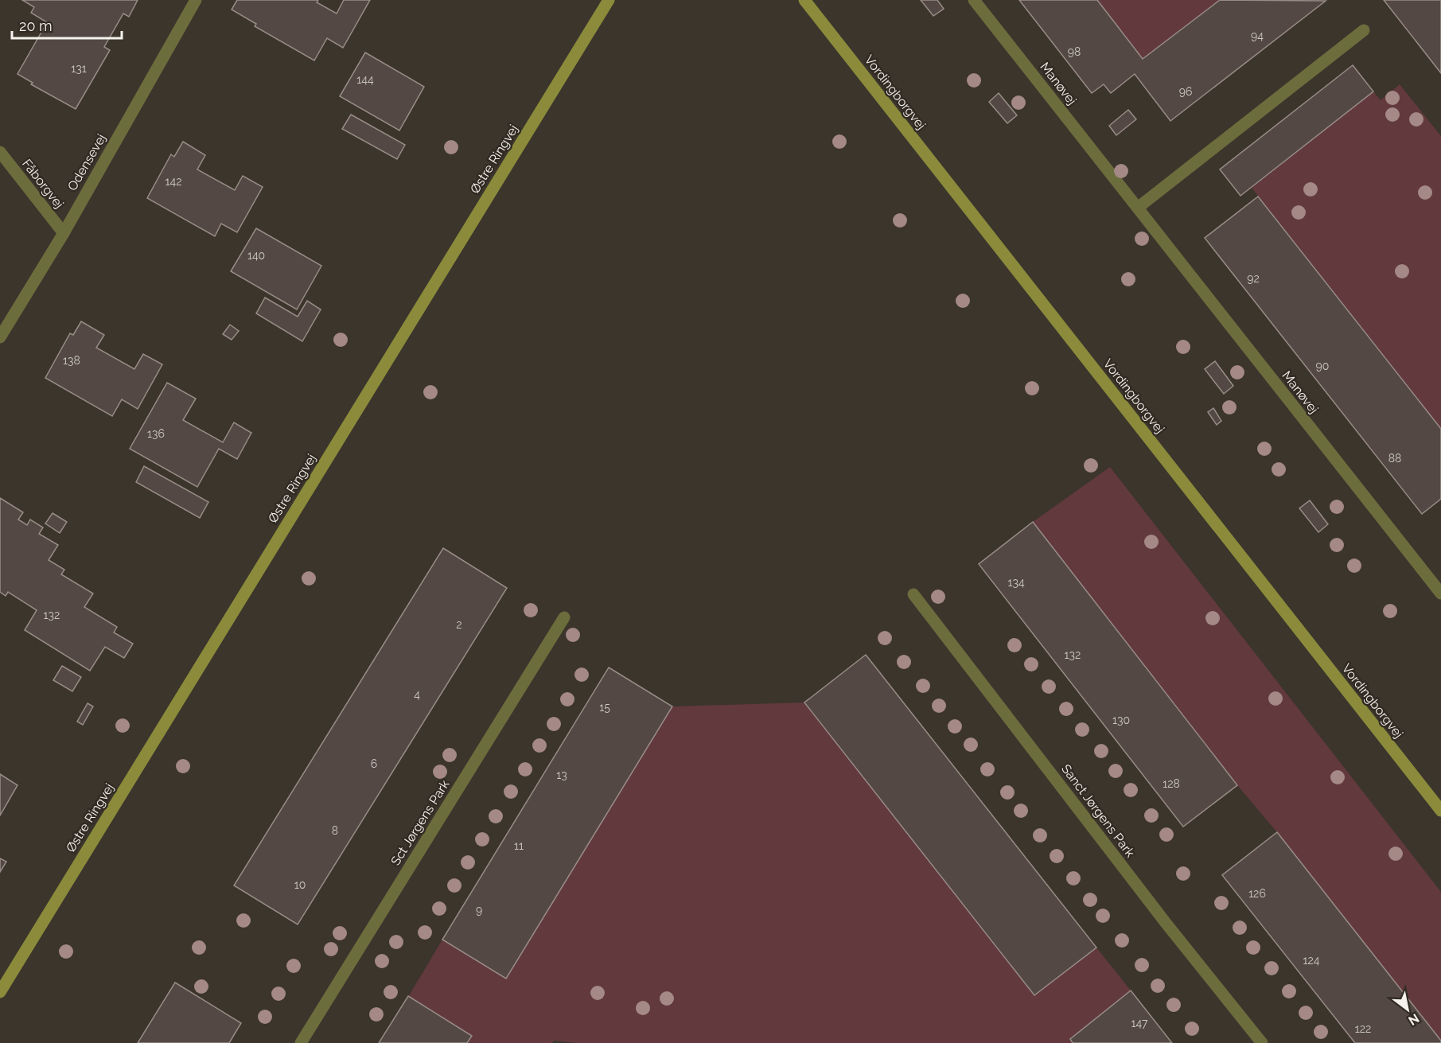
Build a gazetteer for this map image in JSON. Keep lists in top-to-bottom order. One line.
{"streets":{"street":["Manøvej","Vordingborgvej","Østre Ringvej","Odensevej","Fåborgvej","Sanct Jørgens Park","Sct Jørgens Park"]},"crossings":[["Odensevej","Fåborgvej"]],"house_numbers":["94","98","131","144","96","142","140","92","138","90","136","88","134","132","2","132","4","15","130","6","13","128","8","11","10","126","9","124","147","122"],"scale_bar":"20 m","north":"bottom right"}
